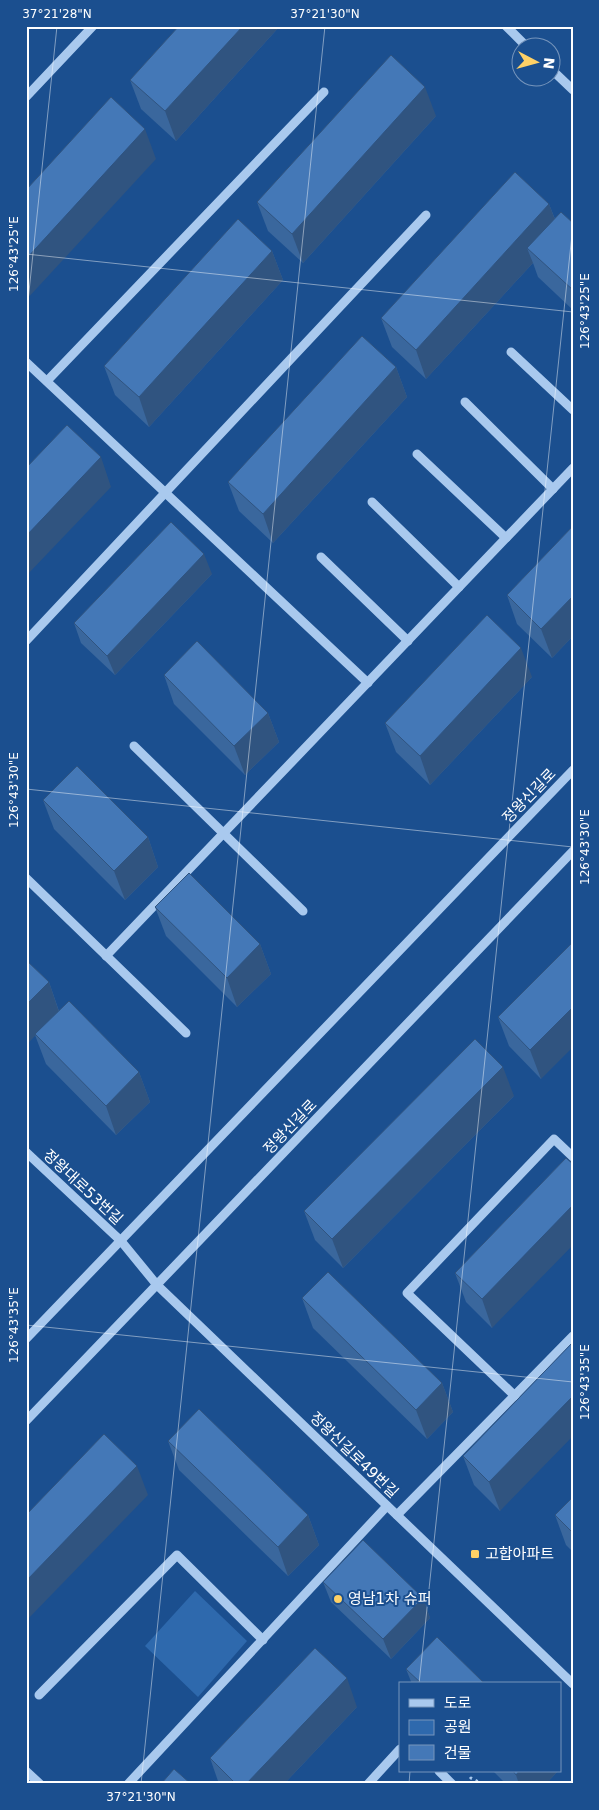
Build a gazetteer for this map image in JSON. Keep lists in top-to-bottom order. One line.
{"streets":{"street":["정왕신길로","정왕대로53번길","정왕신길로49번길"]},"crossings":[["정왕신길로","정왕대로53번길"],["정왕신길로","정왕신길로49번길"],["정왕대로53번길","정왕신길로49번길"]],"places":{"transit":["고합아파트"],"other":["영남1차 슈퍼"]},"legend":["도로","공원","건물"],"north":"right","coordinates":["37°21'28\"N","37°21'30\"N","126°43'25\"E","126°43'30\"E","126°43'35\"E"]}
